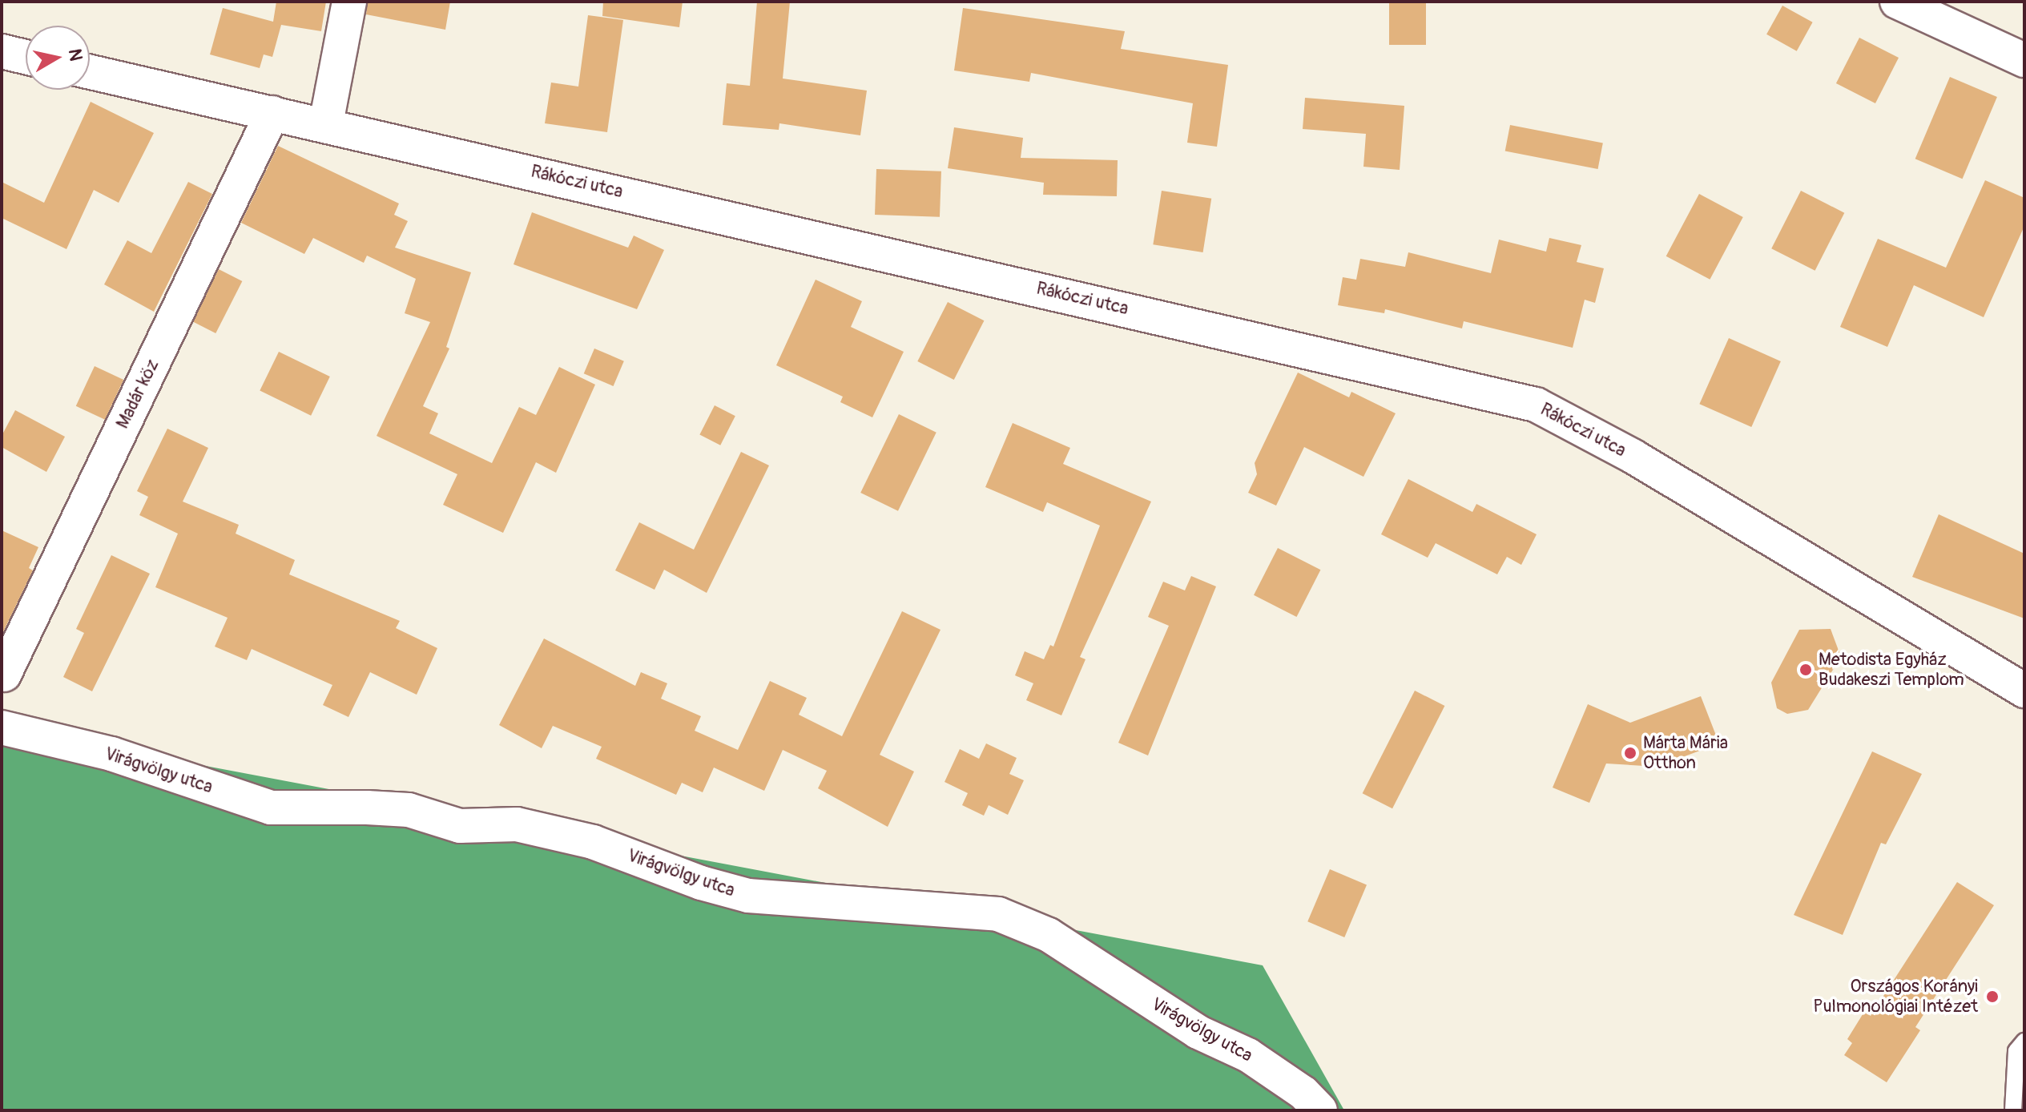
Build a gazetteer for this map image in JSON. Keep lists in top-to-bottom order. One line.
{"streets":{"street":["Rákóczi utca","Madár köz","Virágvölgy utca"]},"crossings":[["Rákóczi utca","Madár köz"]],"places":["Metodista Egyház Budakeszi Templom","Márta Mária Otthon","Országos Korányi Pulmonológiai Intézet"],"north":"right"}
